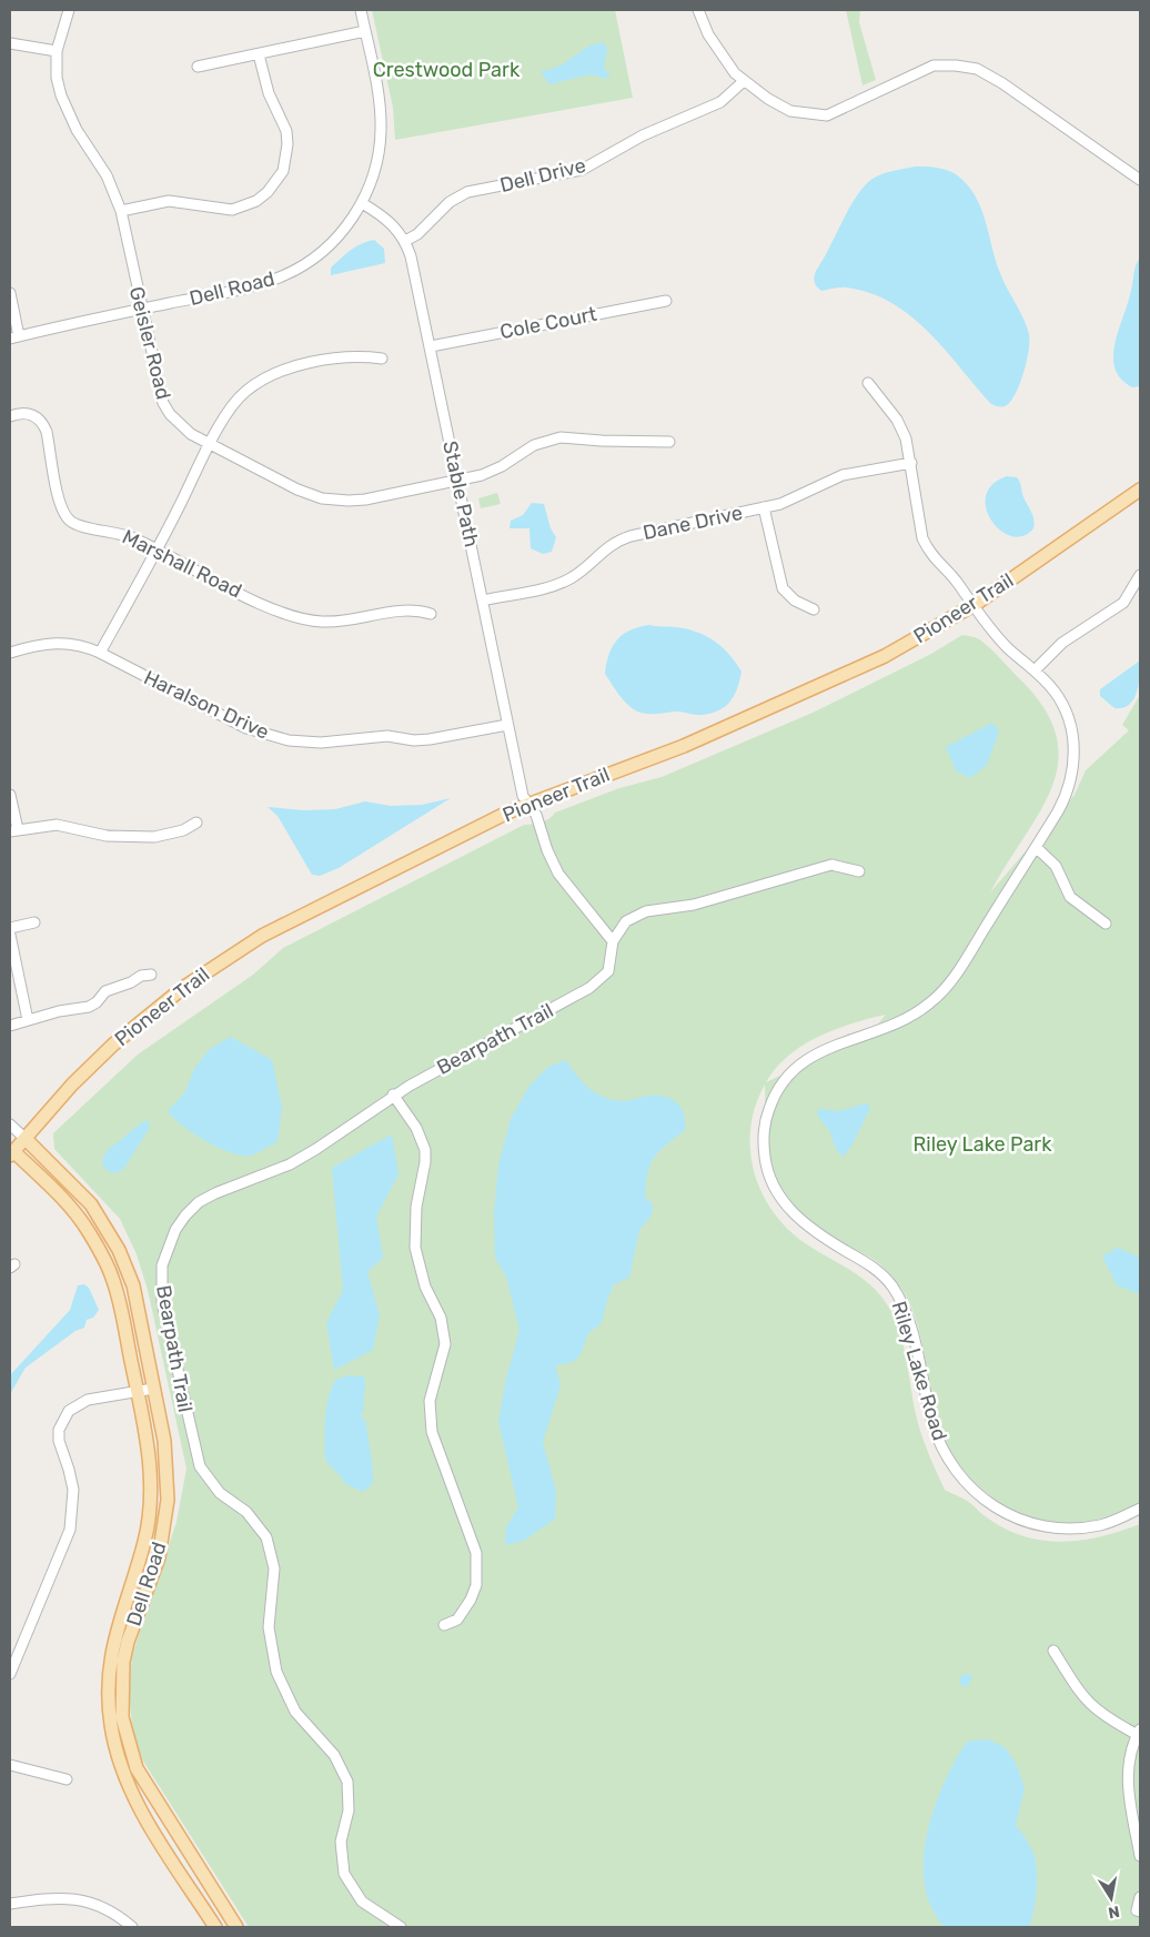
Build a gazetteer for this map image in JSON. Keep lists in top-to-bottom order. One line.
{"streets":{"main road":["Dell Road","Pioneer Trail"],"street":["Dell Drive","Cole Court","Geisler Road","Stable Path","Dane Drive","Marshall Road","Haralson Drive","Bearpath Trail","Riley Lake Road"]},"crossings":[["Dell Drive","Stable Path"],["Dell Road","Geisler Road"],["Dell Road","Stable Path"],["Dell Road","Pioneer Trail"],["Cole Court","Stable Path"],["Geisler Road","Stable Path"],["Stable Path","Dane Drive"],["Stable Path","Pioneer Trail"],["Stable Path","Haralson Drive"],["Dane Drive","Riley Lake Road"],["Pioneer Trail","Riley Lake Road"]],"parks":["Crestwood Park","Riley Lake Park"],"north":"bottom"}
